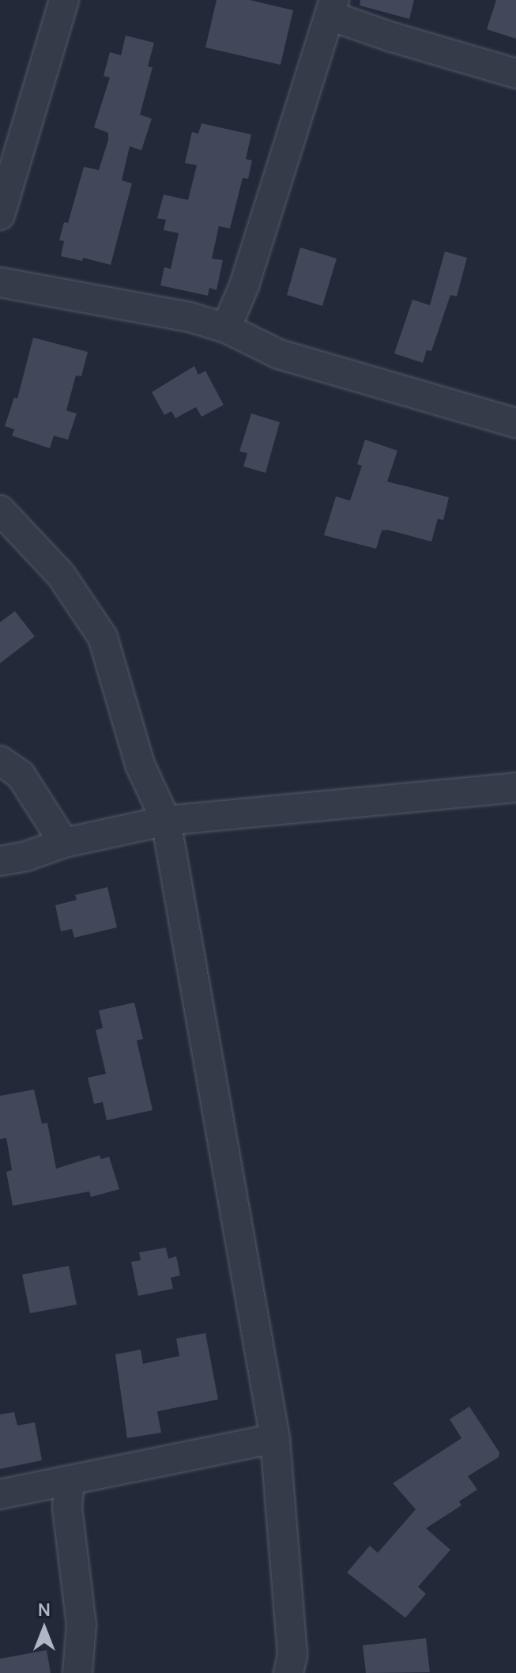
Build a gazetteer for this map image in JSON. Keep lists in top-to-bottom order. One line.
{"north":"top"}
